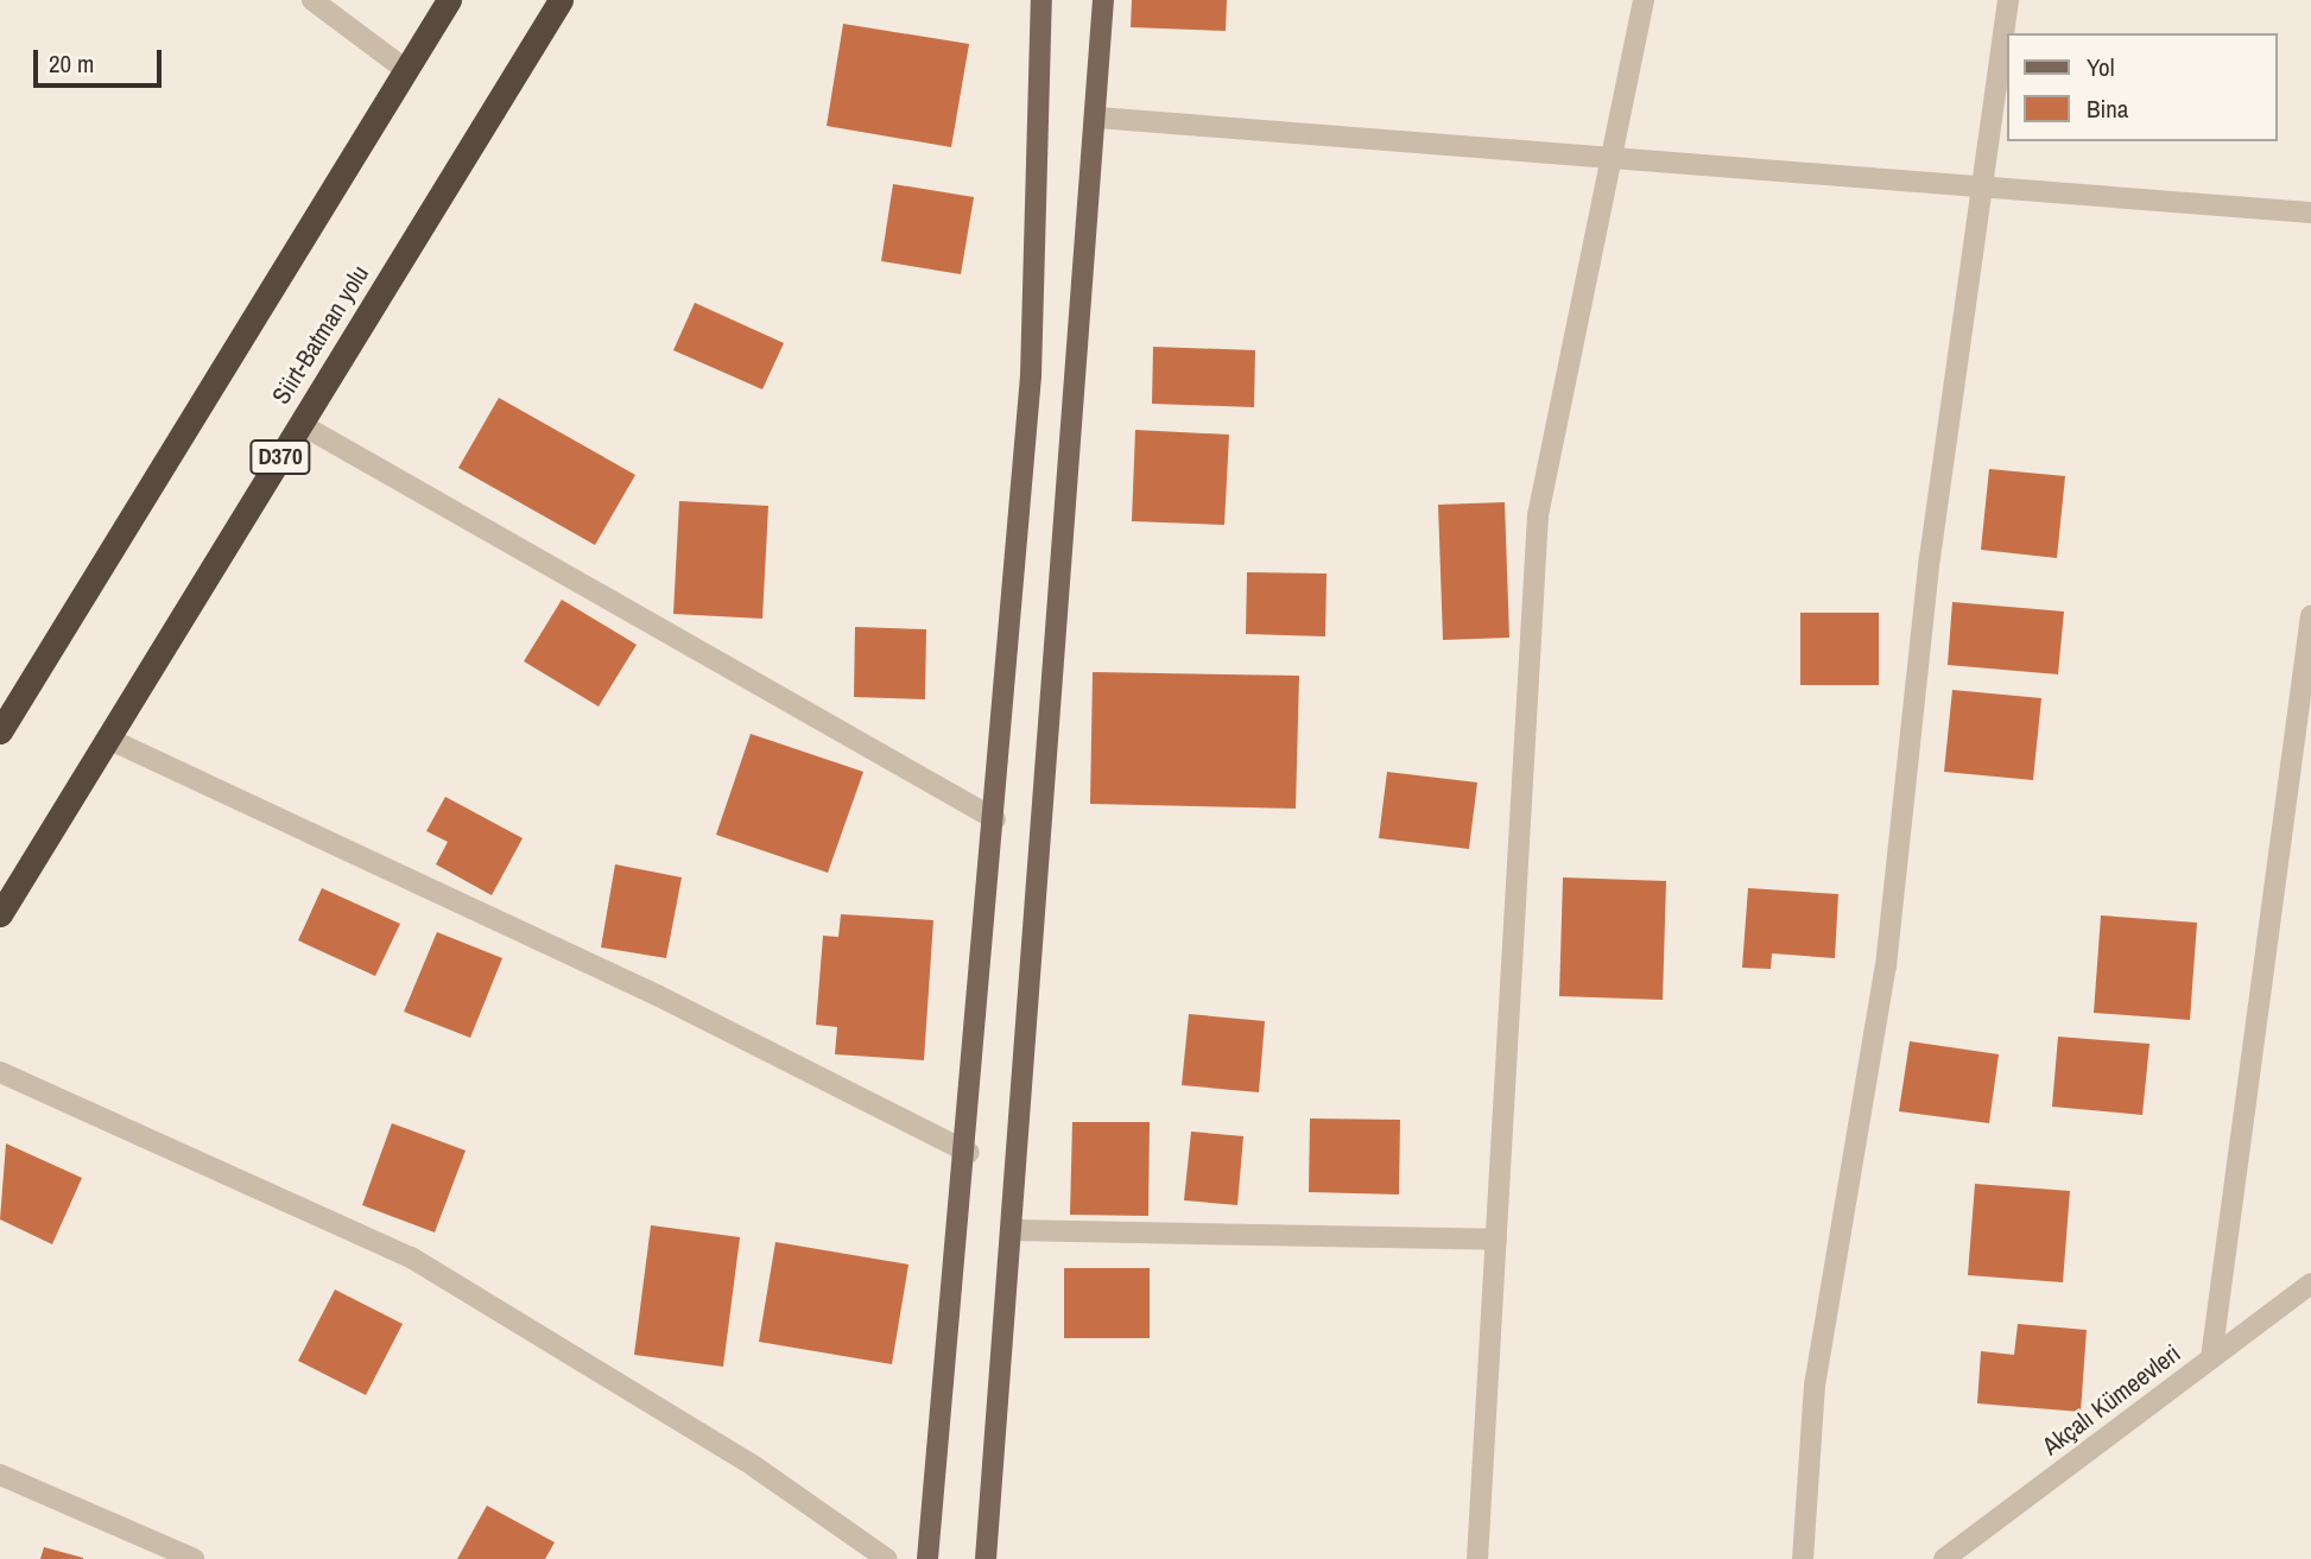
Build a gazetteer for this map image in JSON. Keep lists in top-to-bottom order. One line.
{"streets":{"highway":["Siirt-Batman yolu","D370"],"street":["Akçalı Kümeevleri"]},"legend":["Yol","Bina"],"scale_bar":"20 m"}
